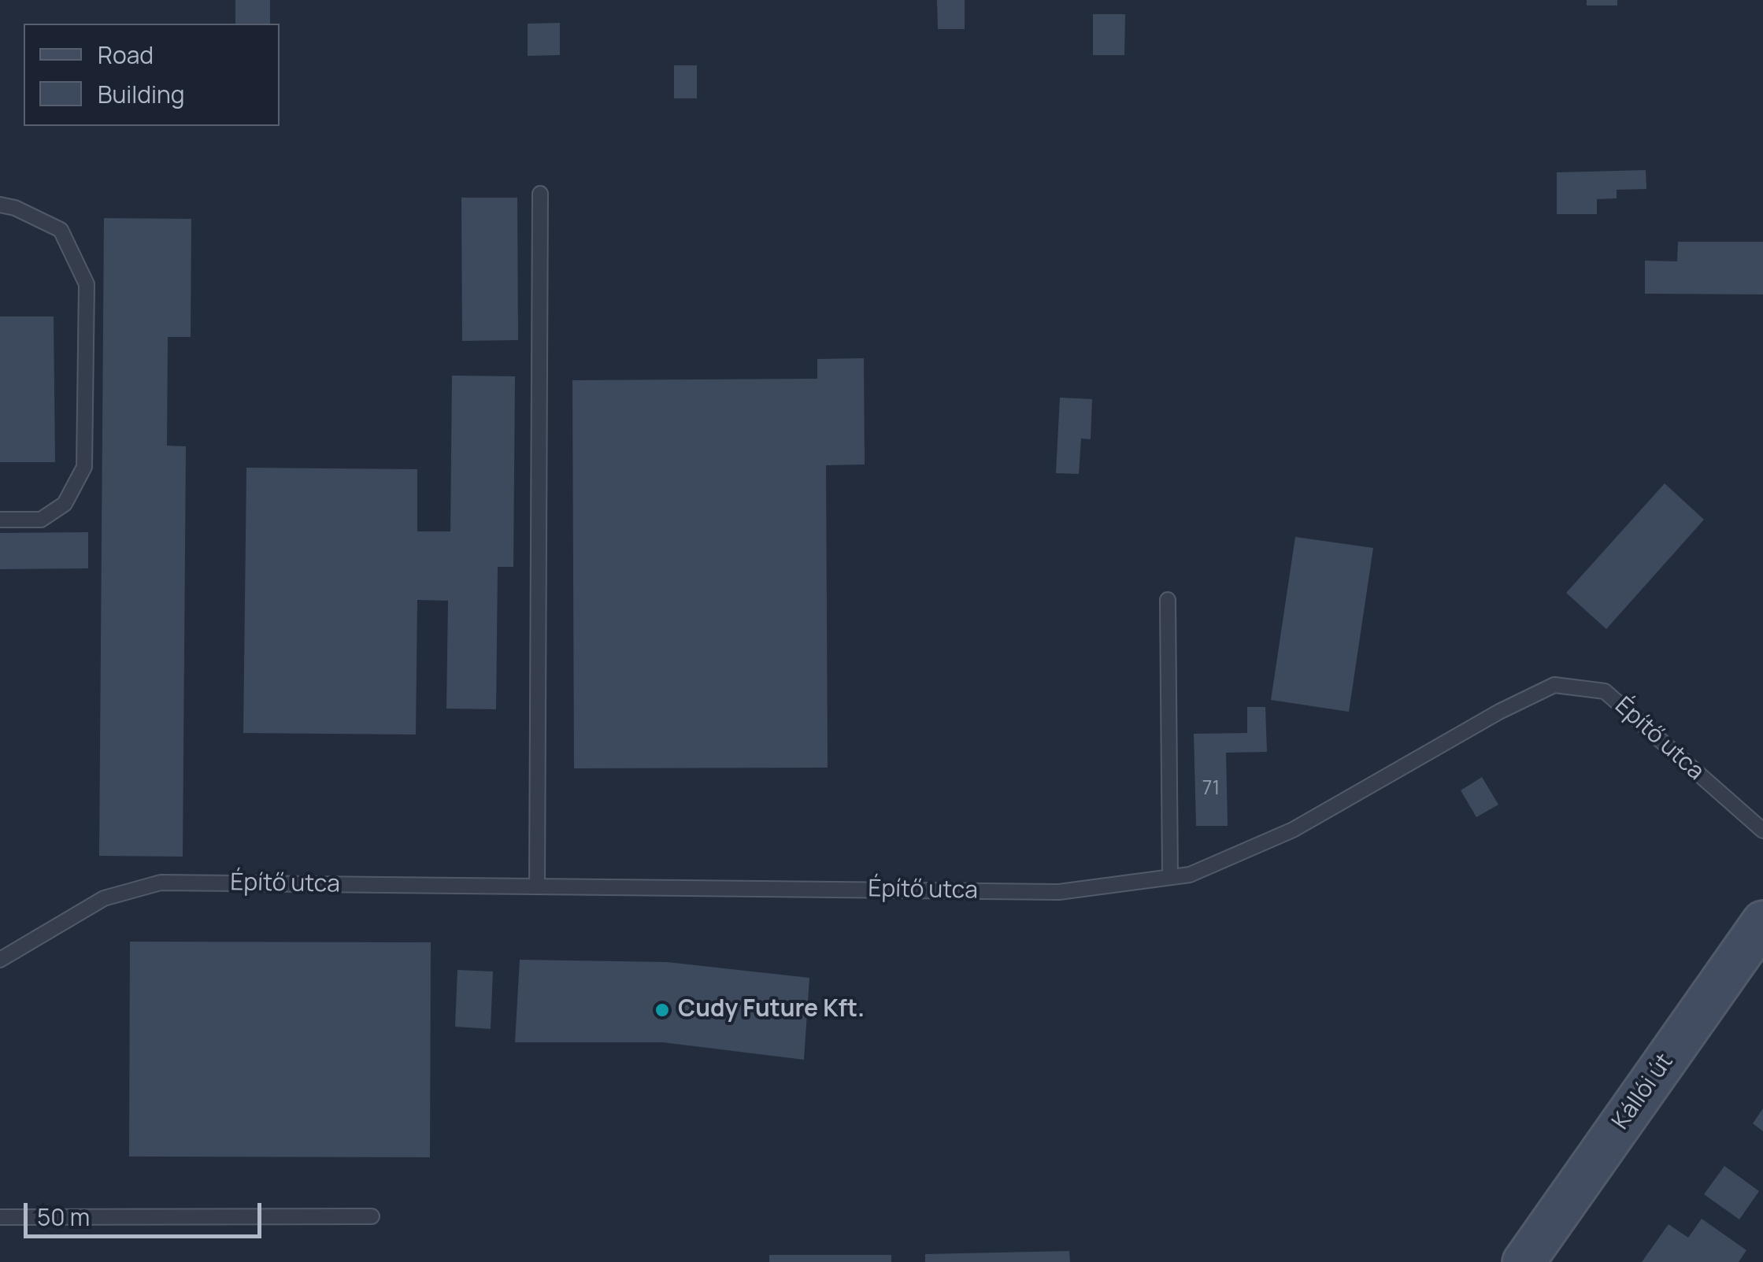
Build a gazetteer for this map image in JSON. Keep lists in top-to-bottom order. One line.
{"streets":{"main road":["Kállói út"],"lane":["Építő utca"]},"places":["Cudy Future Kft."],"house_numbers":["71"],"legend":["Road","Building"],"scale_bar":"50 m"}
